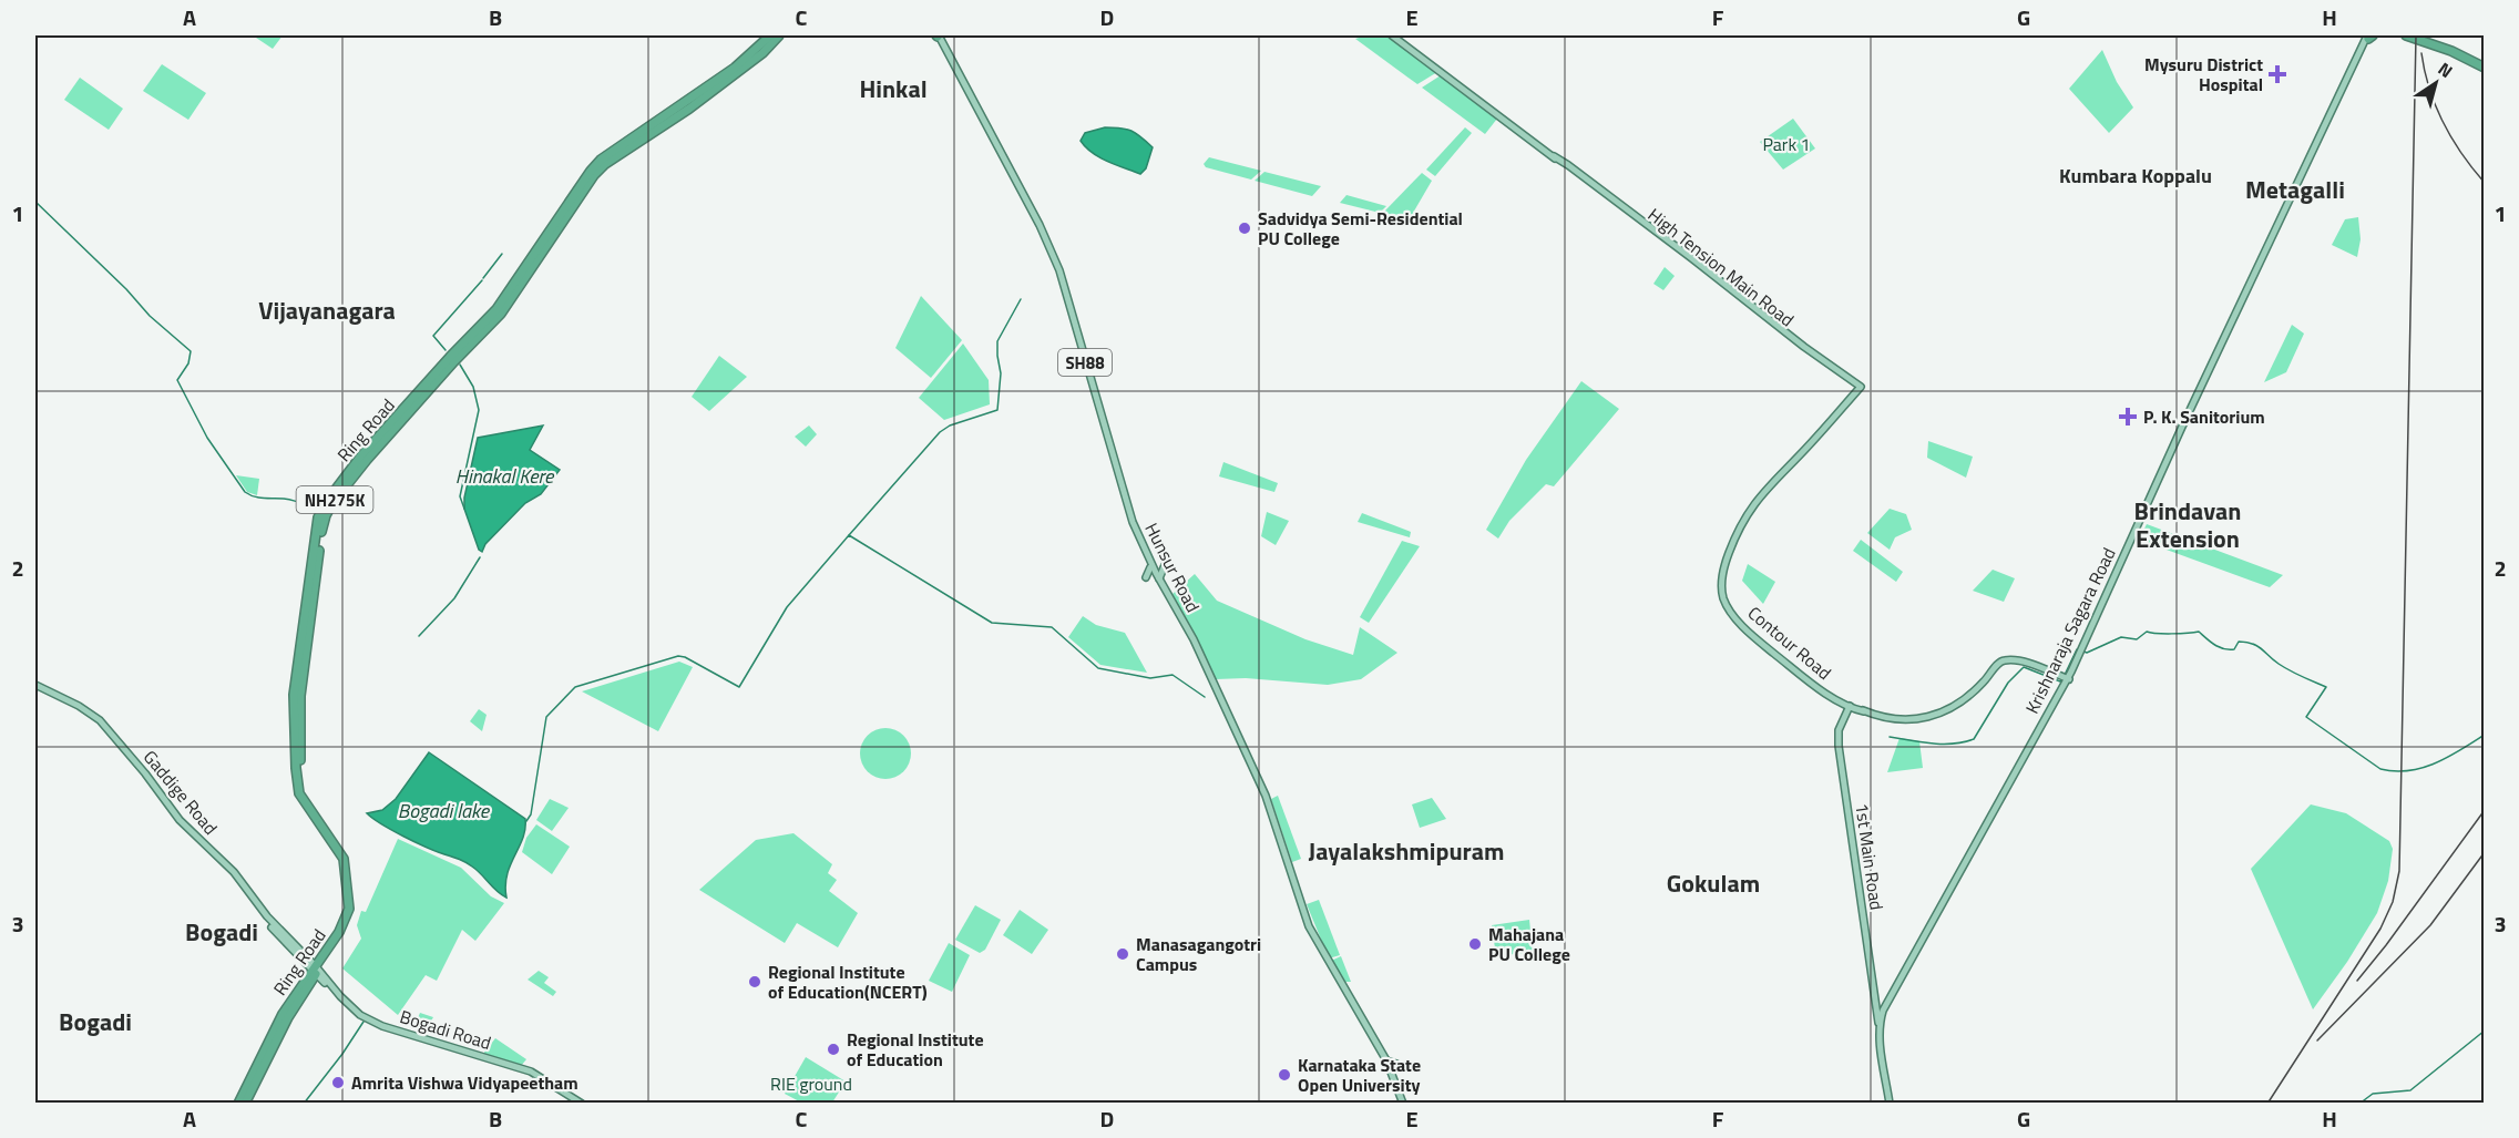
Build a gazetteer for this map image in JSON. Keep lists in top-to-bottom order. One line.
{"streets":{"highway":["Ring Road","NH275K"],"main road":["High Tension Main Road","Hunsur Road","Krishnaraja Sagara Road","Contour Road","Gaddige Road","1st Main Road","Bogadi Road"]},"crossings":[["High Tension Main Road","Contour Road"],["Ring Road","Gaddige Road"],["Ring Road","Bogadi Road"],["Krishnaraja Sagara Road","Contour Road"],["Krishnaraja Sagara Road","1st Main Road"],["Contour Road","1st Main Road"],["Gaddige Road","Bogadi Road"]],"districts":["Hinkal","Kumbara Koppalu","Metagalli","Vijayanagara","Brindavan Extension","Jayalakshmipuram","Gokulam","Bogadi","Bogadi"],"water":["Hinakal Kere","Bogadi lake"],"parks":["Park 1","RIE ground"],"places":{"health":["Mysuru District Hospital","P. K. Sanitorium"],"other":["Sadvidya Semi-Residential PU College","Mahajana PU College","Manasagangotri Campus","Regional Institute of Education(NCERT)","Regional Institute of Education","Karnataka State Open University","Amrita Vishwa Vidyapeetham"]},"north":"top right","grid":{"columns":["A","B","C","D","E","F","G","H"],"rows":["1","2","3"]}}
